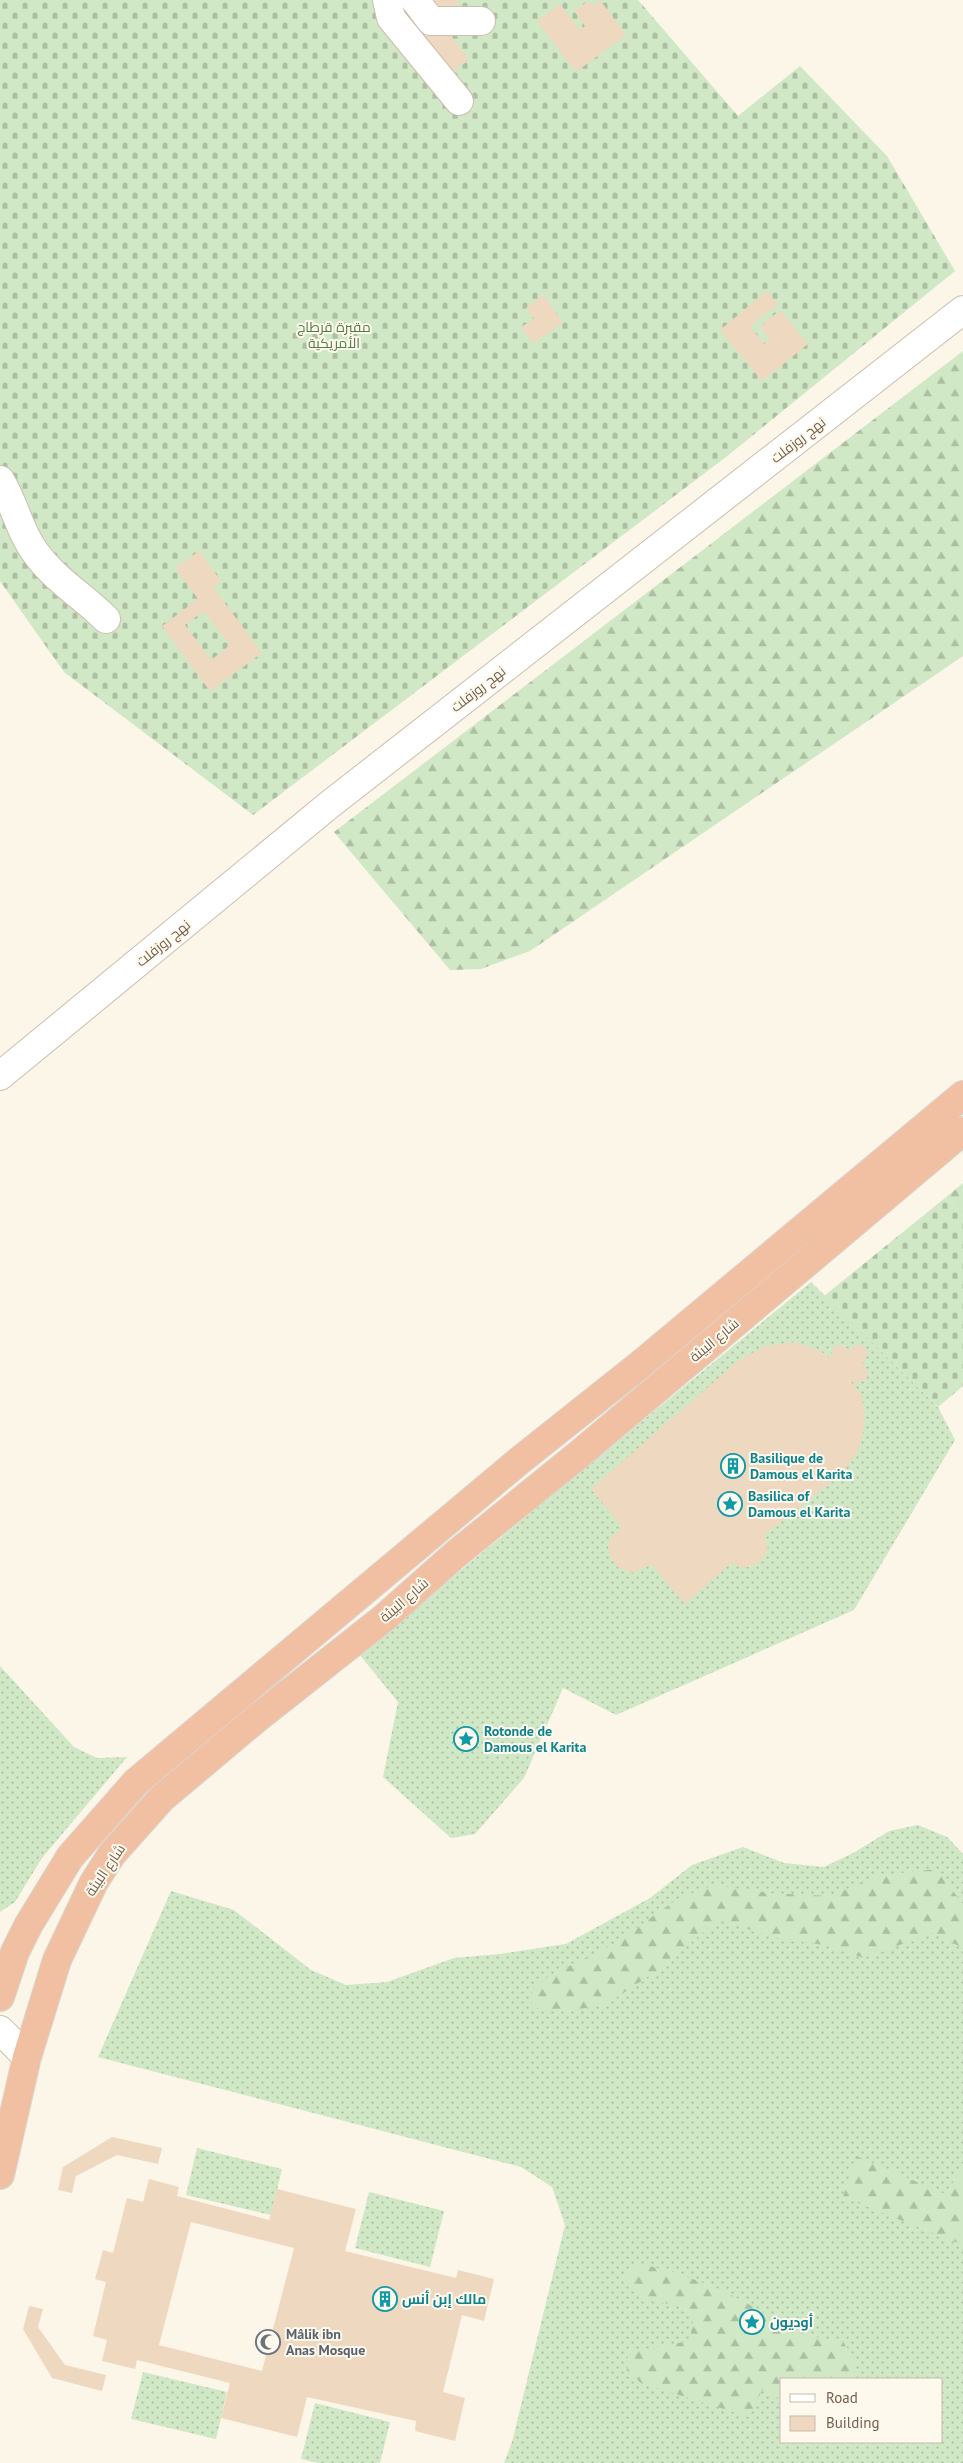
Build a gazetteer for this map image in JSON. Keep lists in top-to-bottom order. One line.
{"streets":{"highway":["شارع البيئة"],"street":["نهج روزفلت"]},"parks":["مقبرة قرطاج الأمريكية"],"places":{"building":["Basilique de Damous el Karita","مالك إبن أنس"],"place":["Basilica of Damous el Karita","Rotonde de Damous el Karita","أوديون"],"mosque":["Mâlik ibn Anas Mosque"]},"legend":["Road","Building"]}
